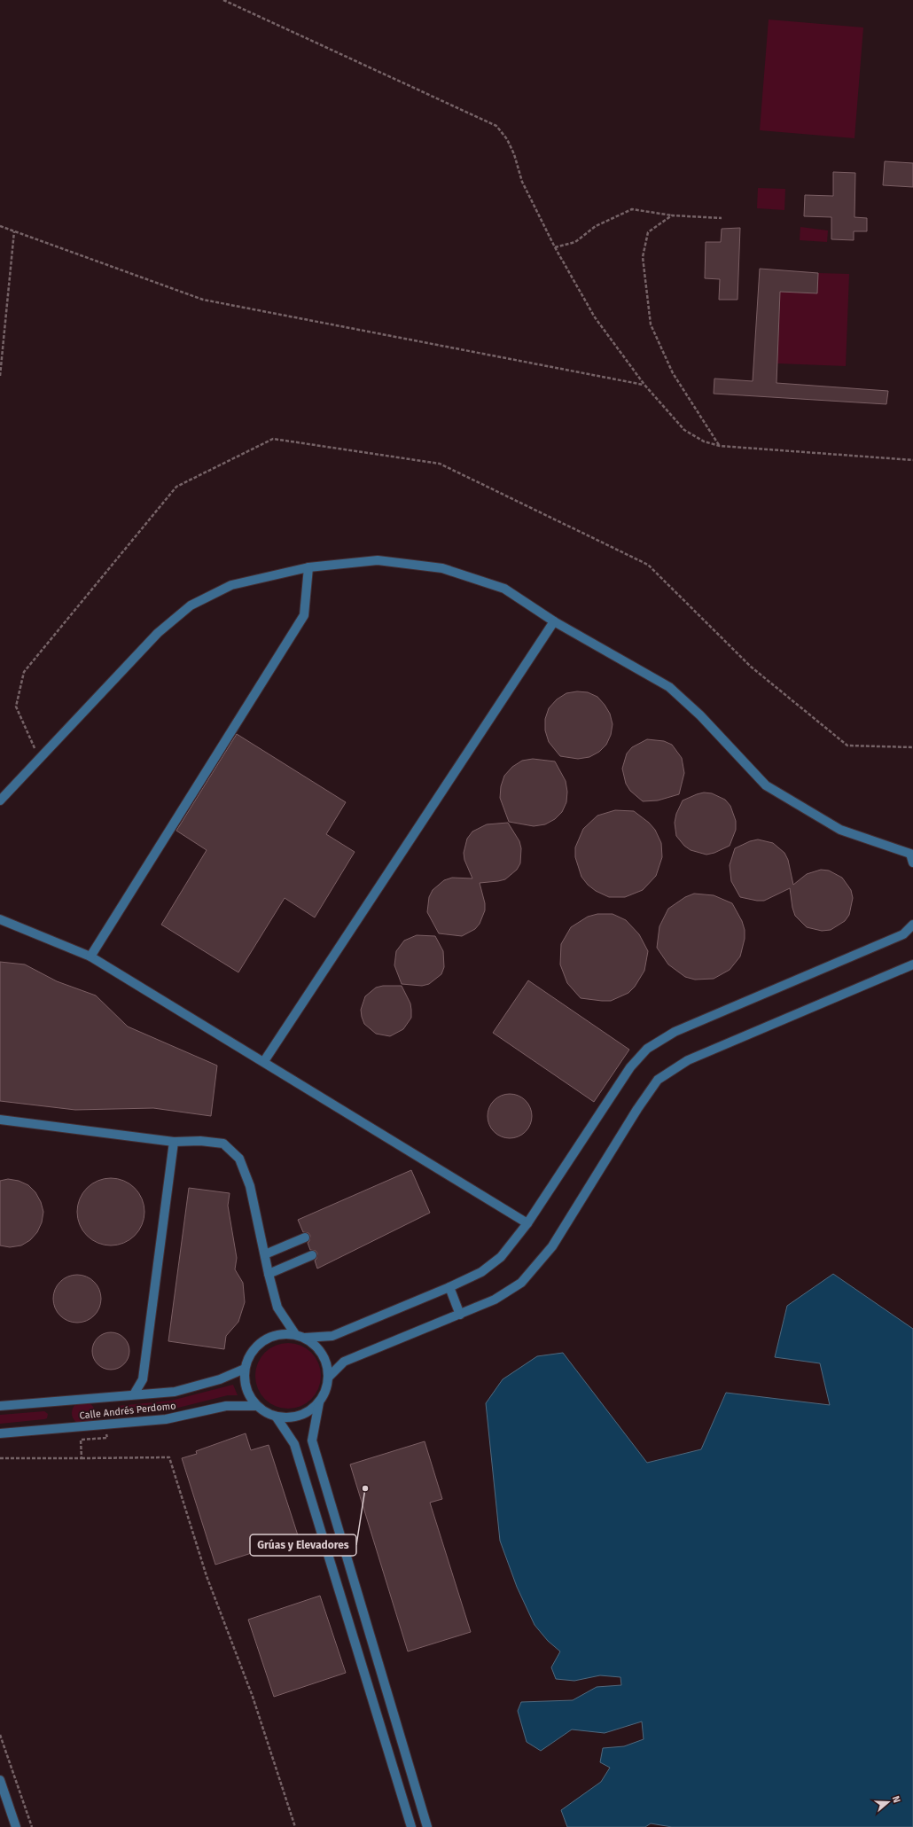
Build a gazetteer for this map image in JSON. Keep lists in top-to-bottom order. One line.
{"streets":{"street":["Calle Andrés Perdomo"]},"places":["Grúas y Elevadores"],"north":"right"}
